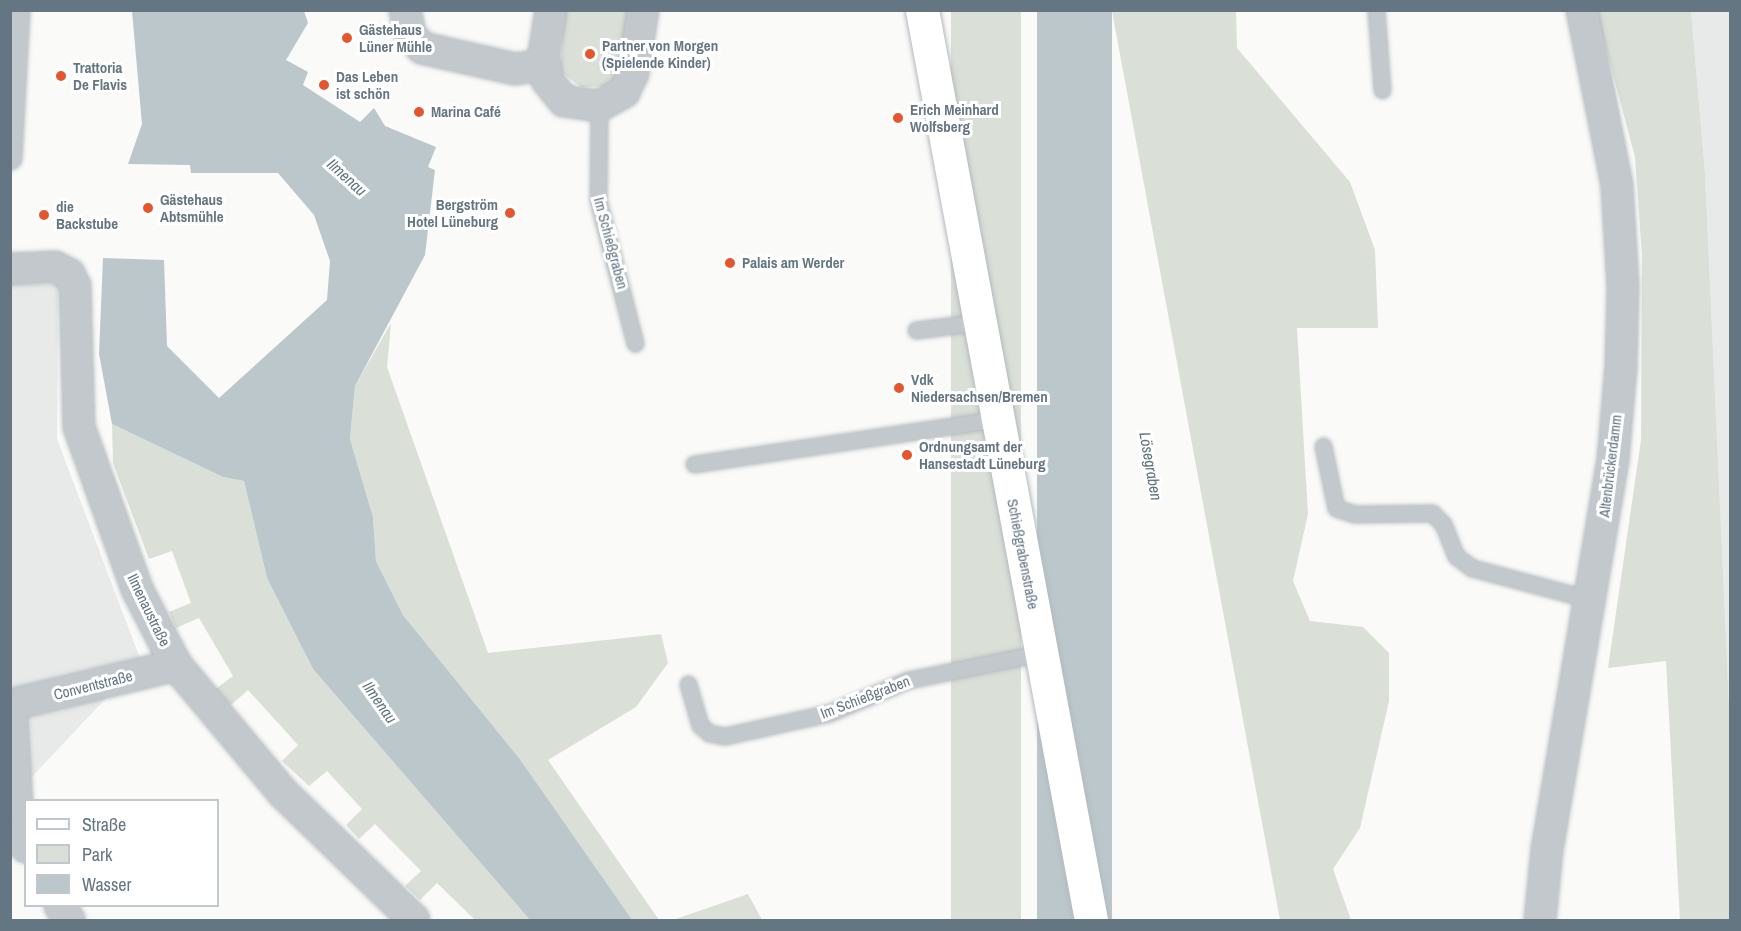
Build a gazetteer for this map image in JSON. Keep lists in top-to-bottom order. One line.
{"streets":{"main road":["Schießgrabenstraße"],"street":["Altenbrückerdamm","Ilmenaustraße","Conventstraße"],"lane":["Im Schießgraben"]},"crossings":[["Im Schießgraben","Schießgrabenstraße"],["Ilmenaustraße","Conventstraße"]],"water":["Ilmenau","Lösegraben"],"places":["Gästehaus Lüner Mühle","Partner von Morgen (Spielende Kinder)","Trattoria De Flavis","Das Leben ist schön","Marina Café","Erich Meinhard Wolfsberg","Gästehaus Abtsmühle","Bergström Hotel Lüneburg","die Backstube","Palais am Werder","Vdk Niedersachsen/Bremen","Ordnungsamt der Hansestadt Lüneburg"],"legend":["Straße","Park","Wasser"]}
